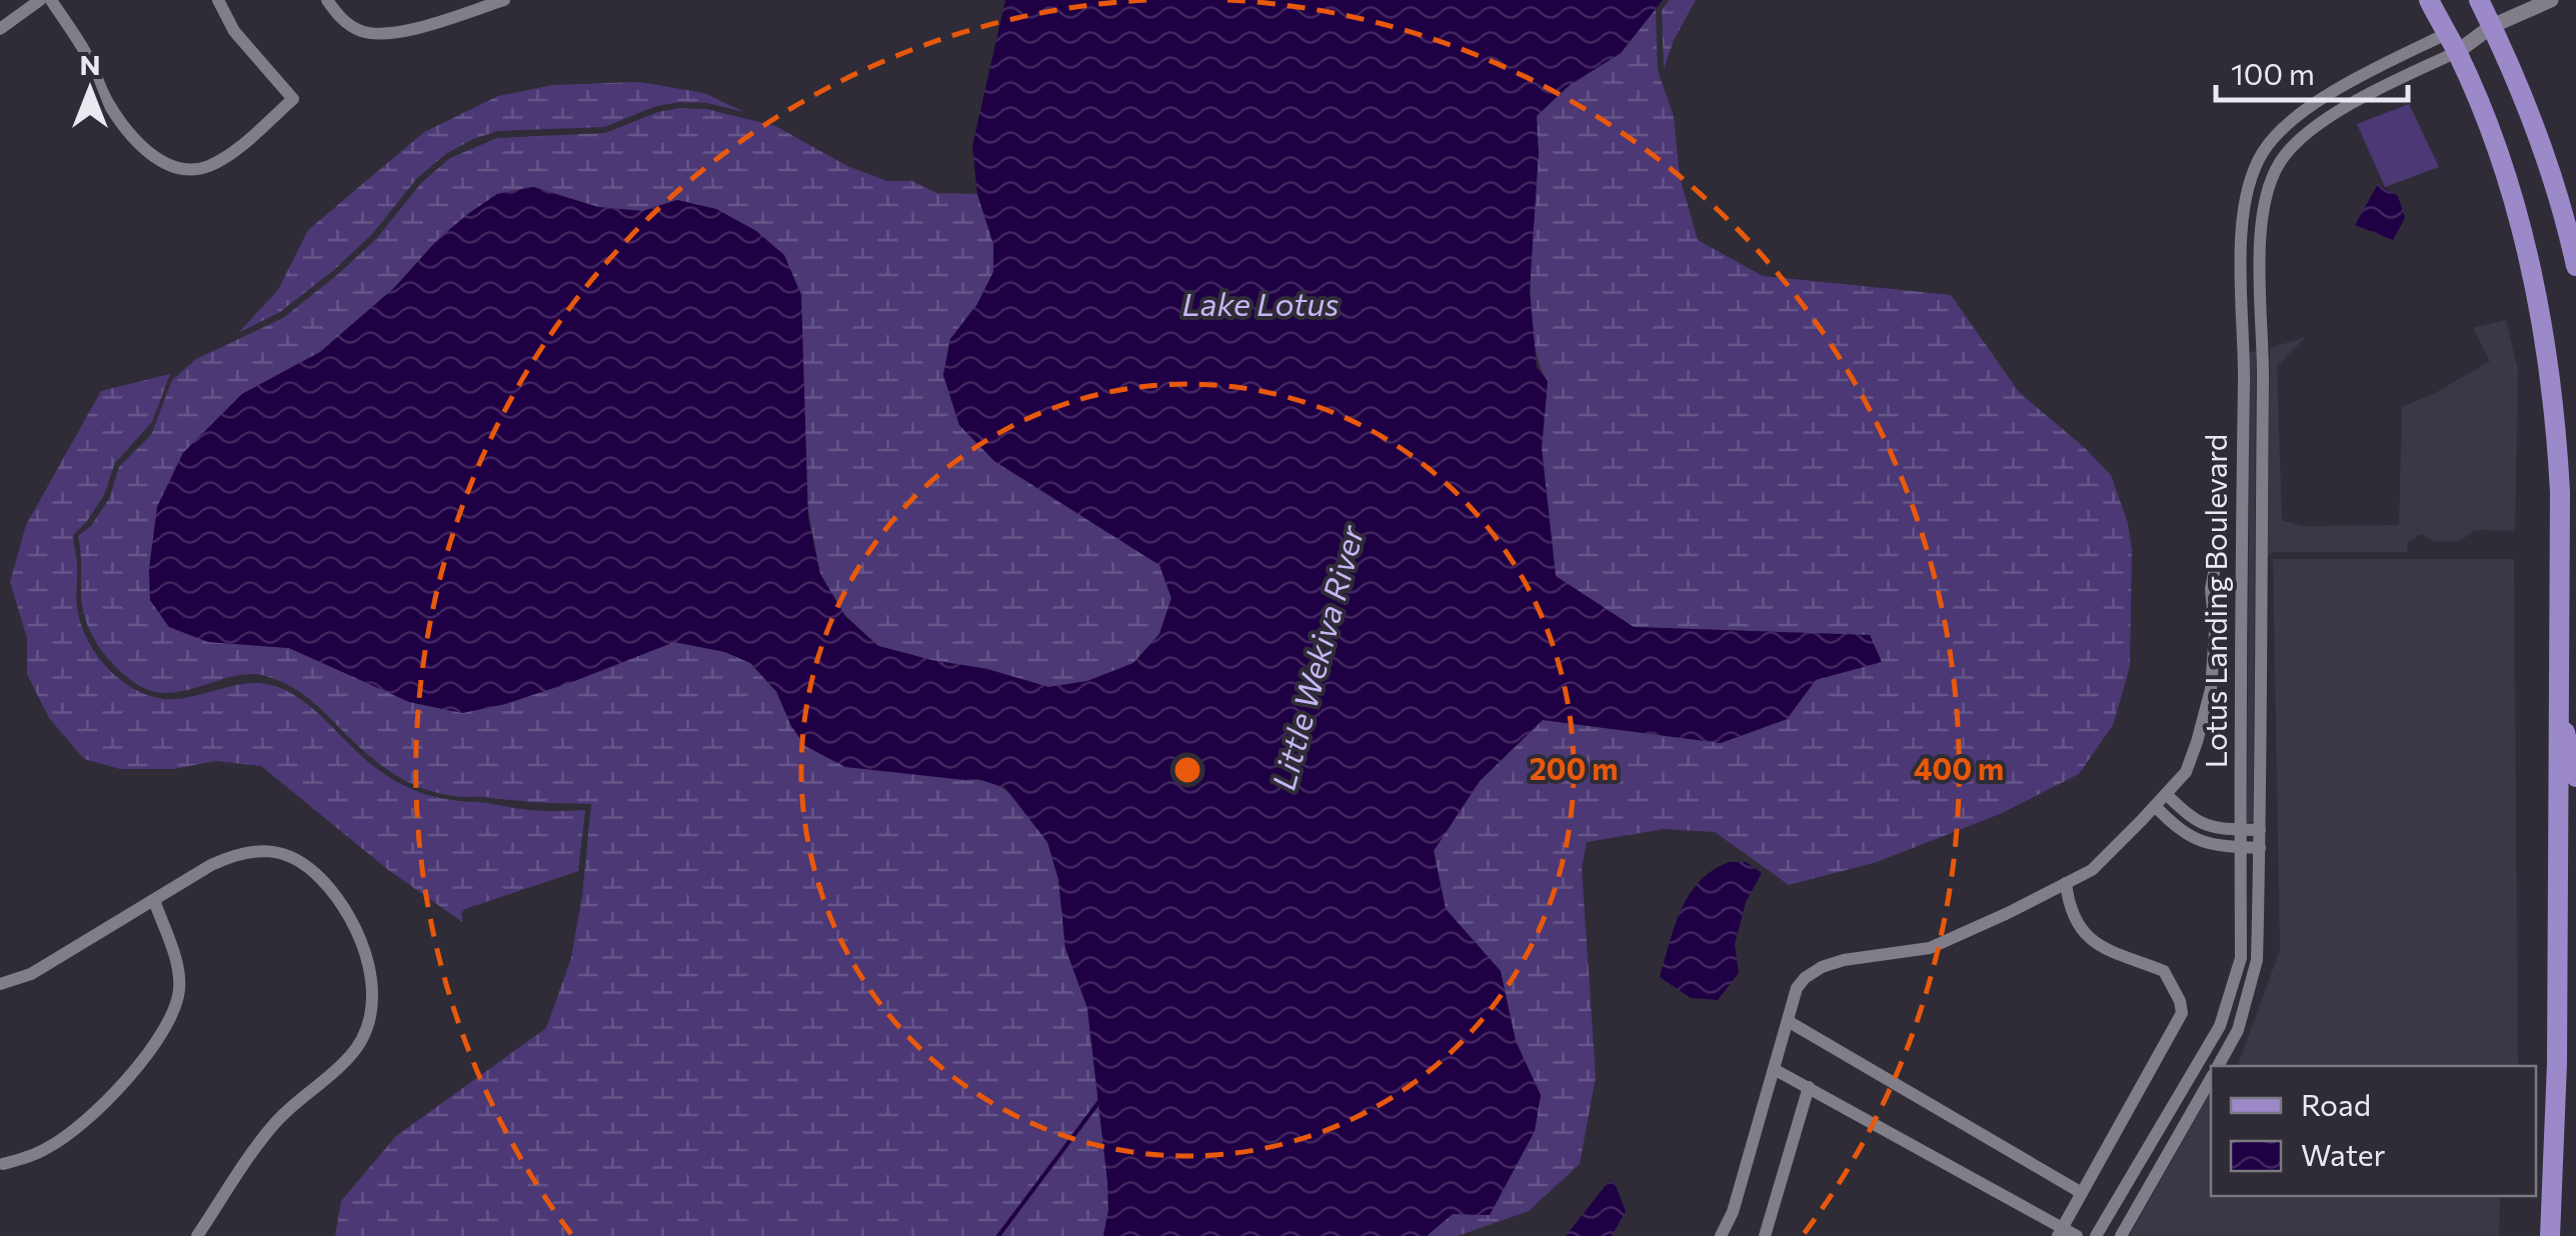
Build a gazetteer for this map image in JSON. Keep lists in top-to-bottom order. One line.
{"streets":{"street":["Lotus Landing Boulevard"]},"water":["Lake Lotus","Little Wekiva River"],"legend":["Road","Water"],"scale_bar":"100 m","north":"top","rings":["200 m","400 m"]}
